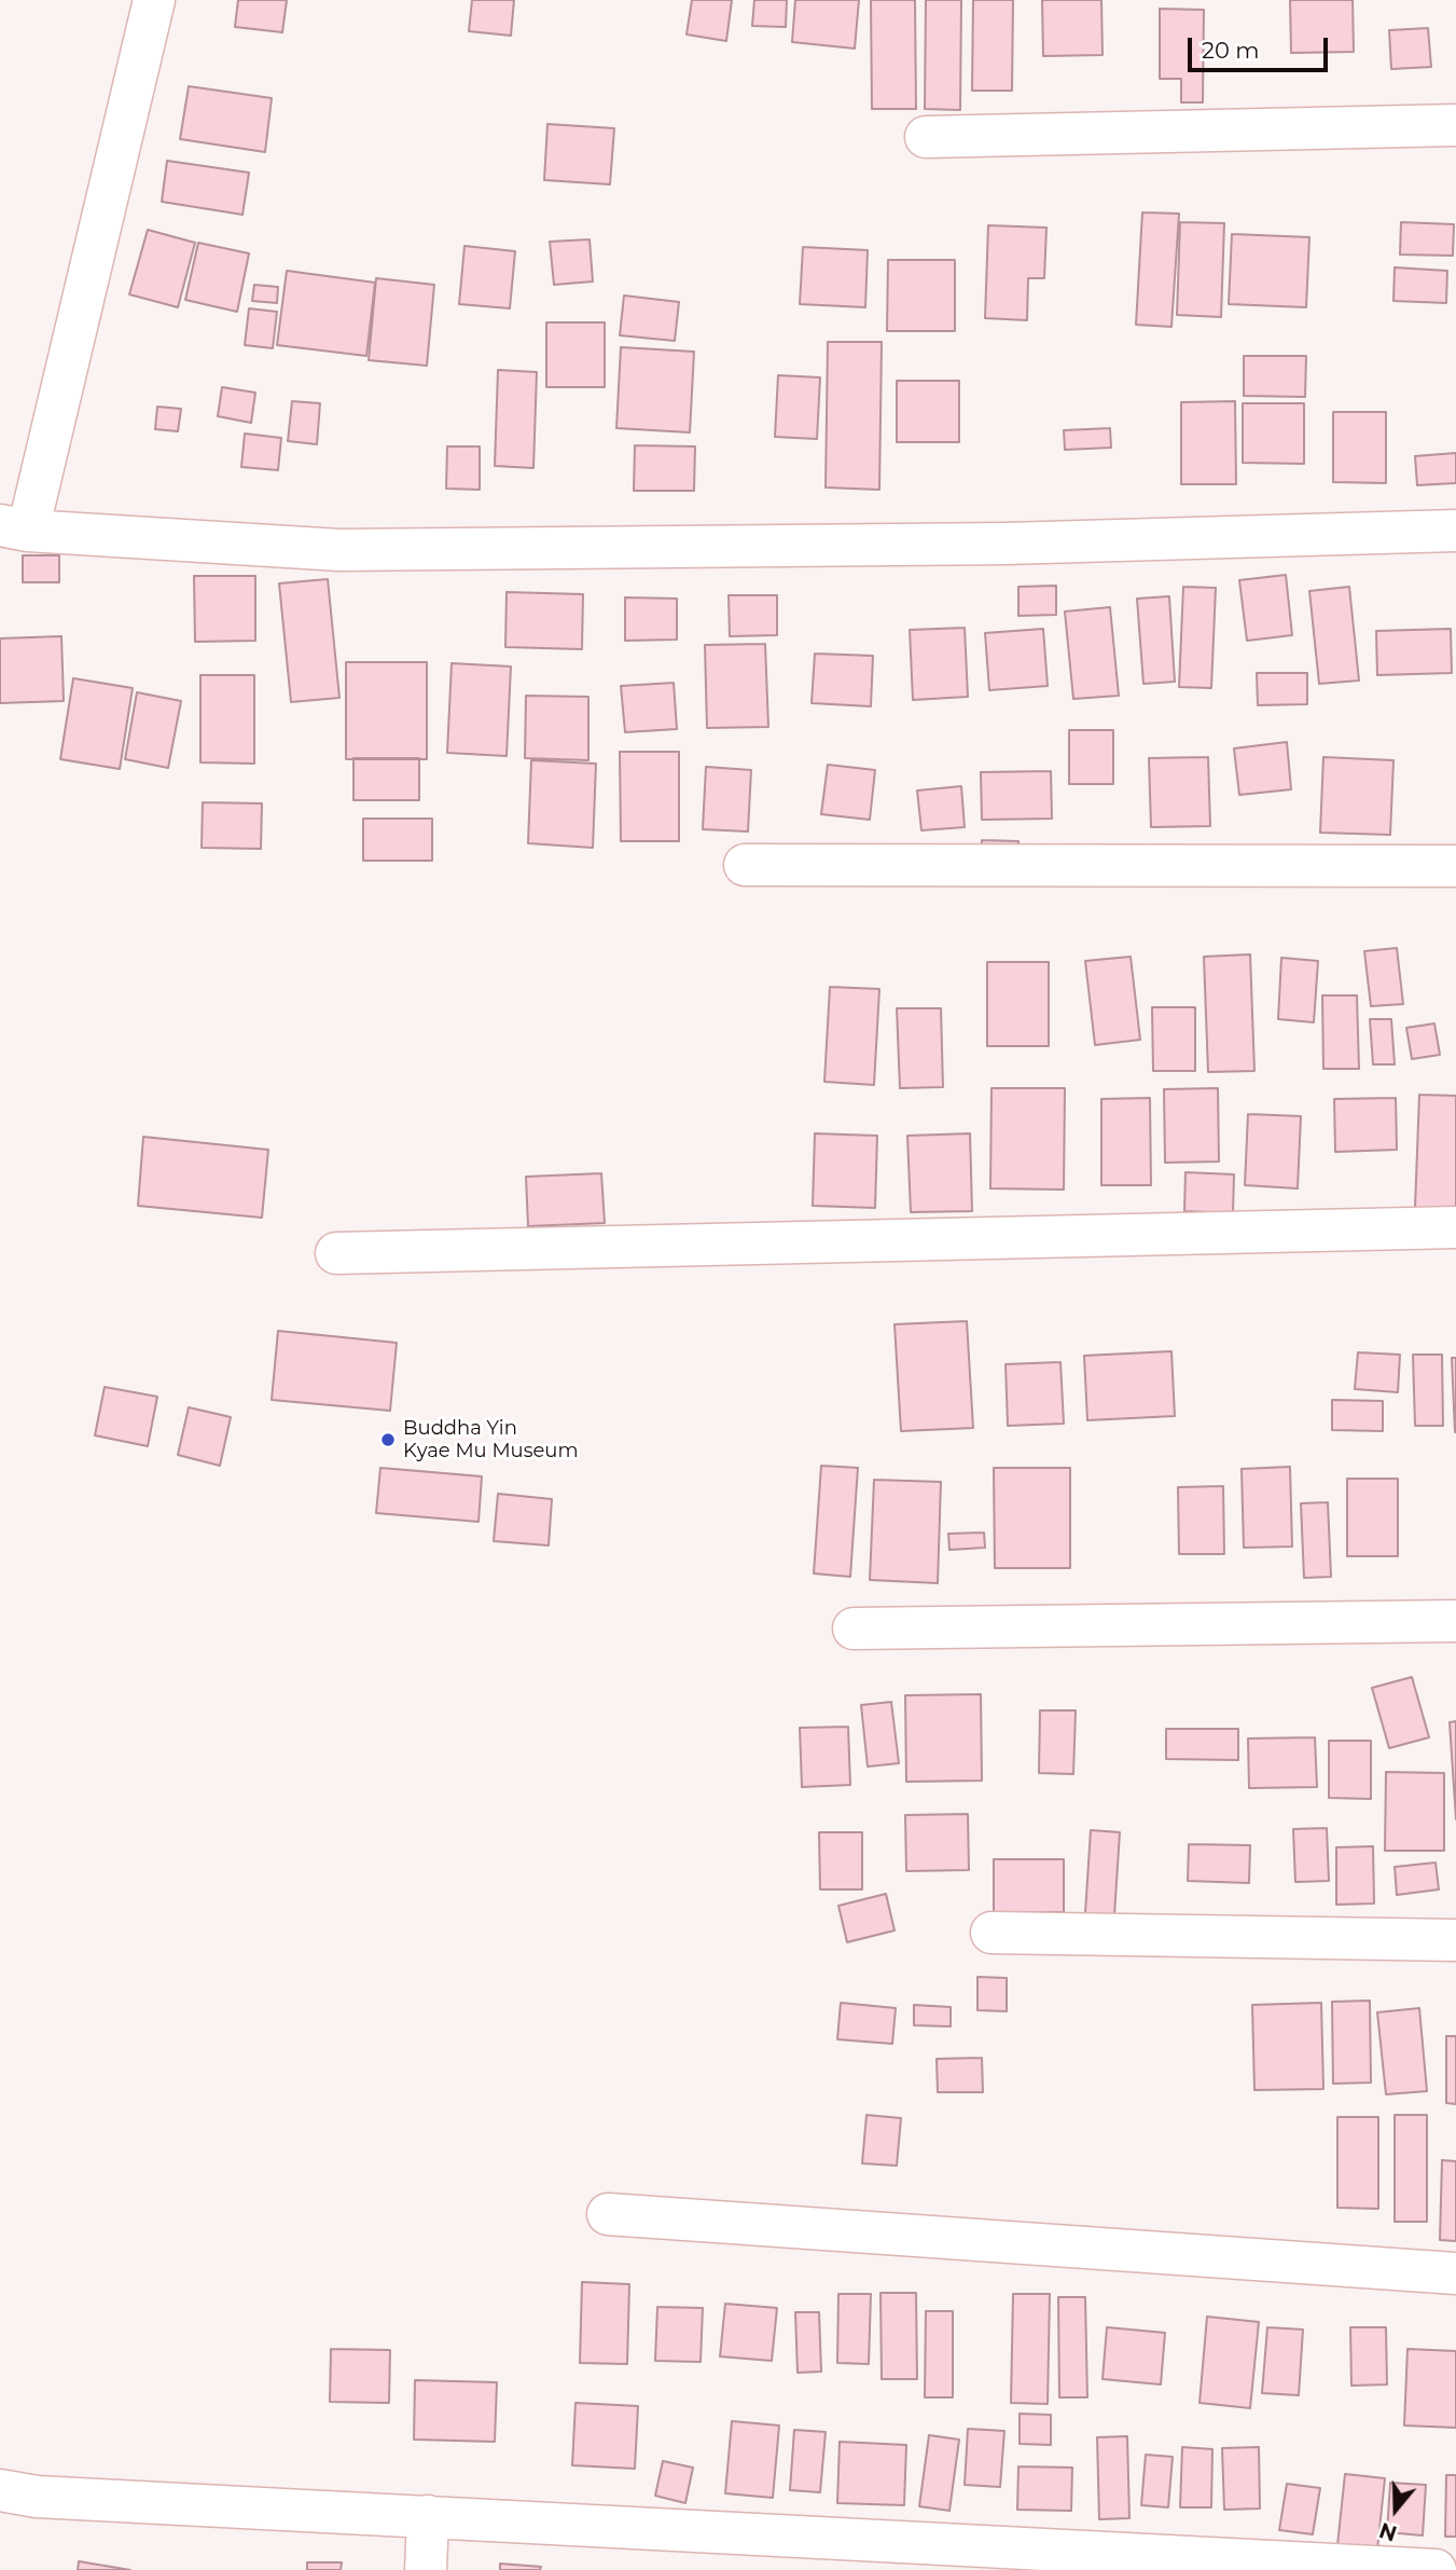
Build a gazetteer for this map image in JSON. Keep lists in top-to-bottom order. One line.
{"places":["Buddha Yin Kyae Mu Museum"],"scale_bar":"20 m","north":"bottom"}
